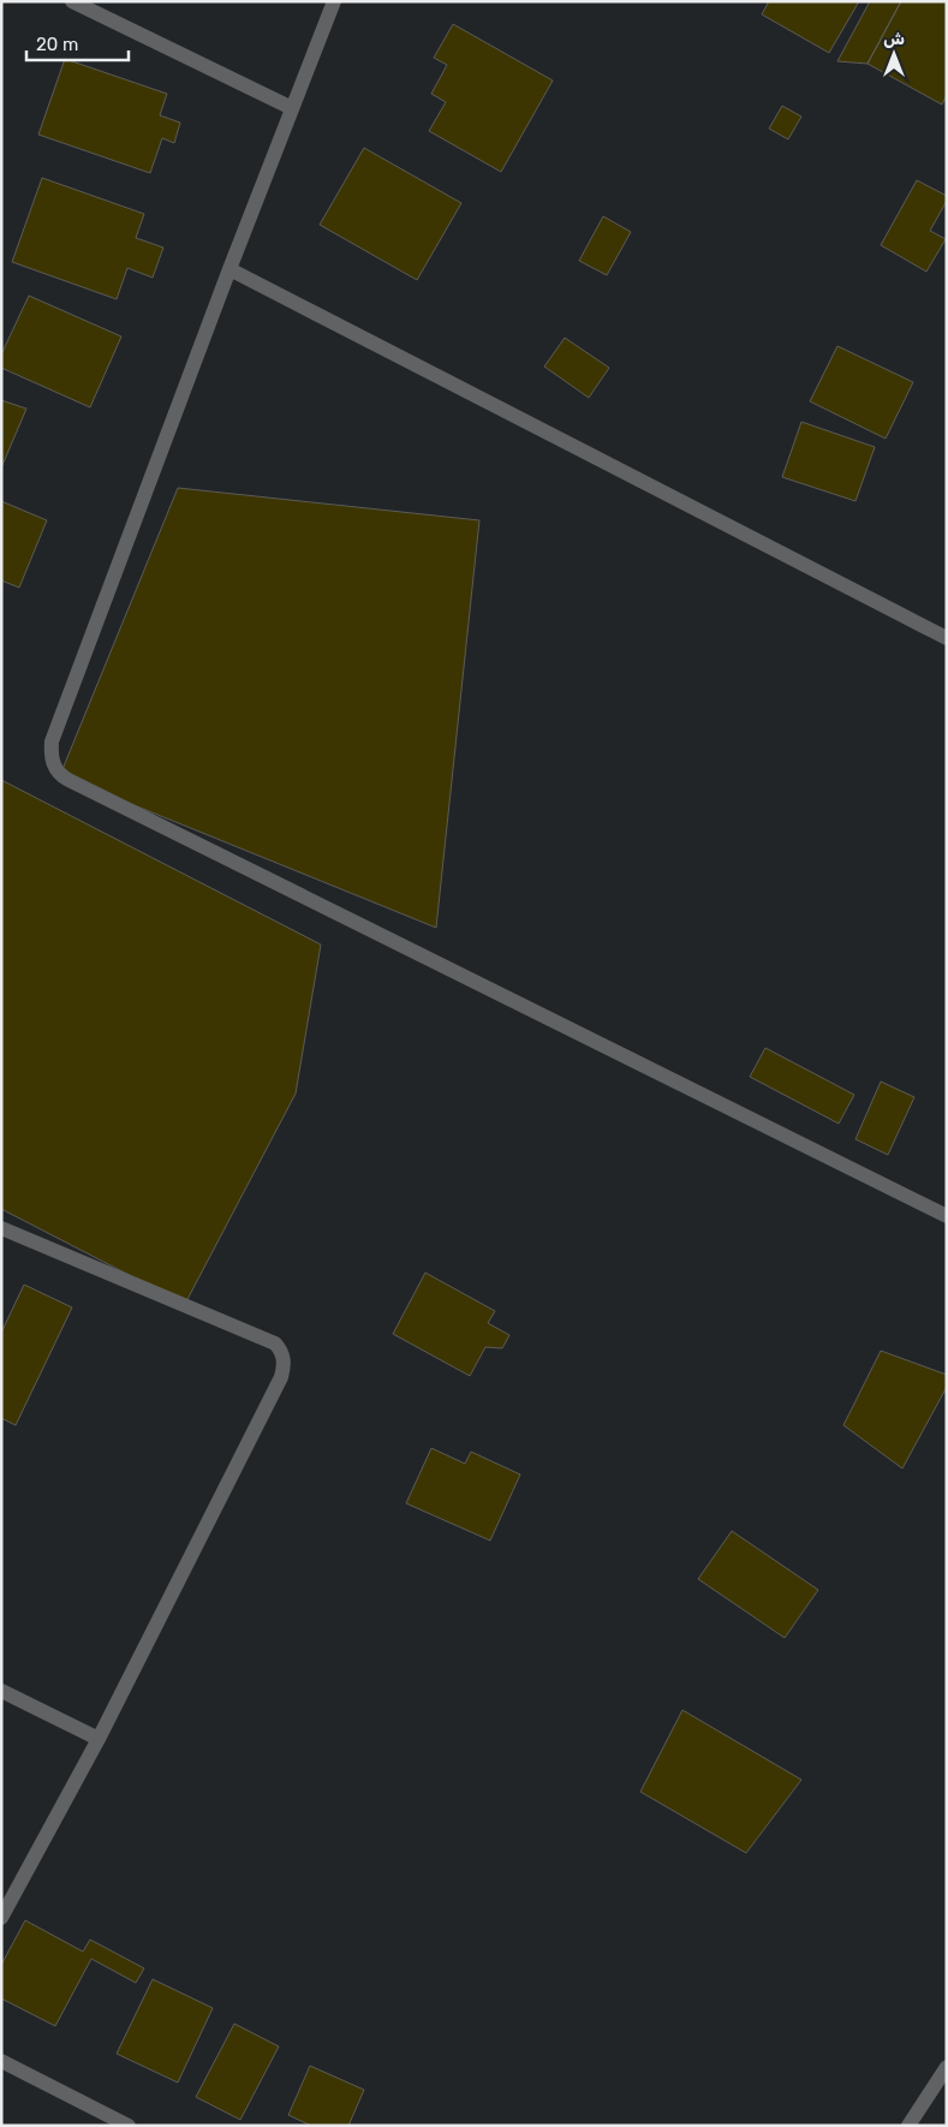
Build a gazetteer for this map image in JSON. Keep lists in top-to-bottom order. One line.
{"scale_bar":"20 m","north":"top"}
